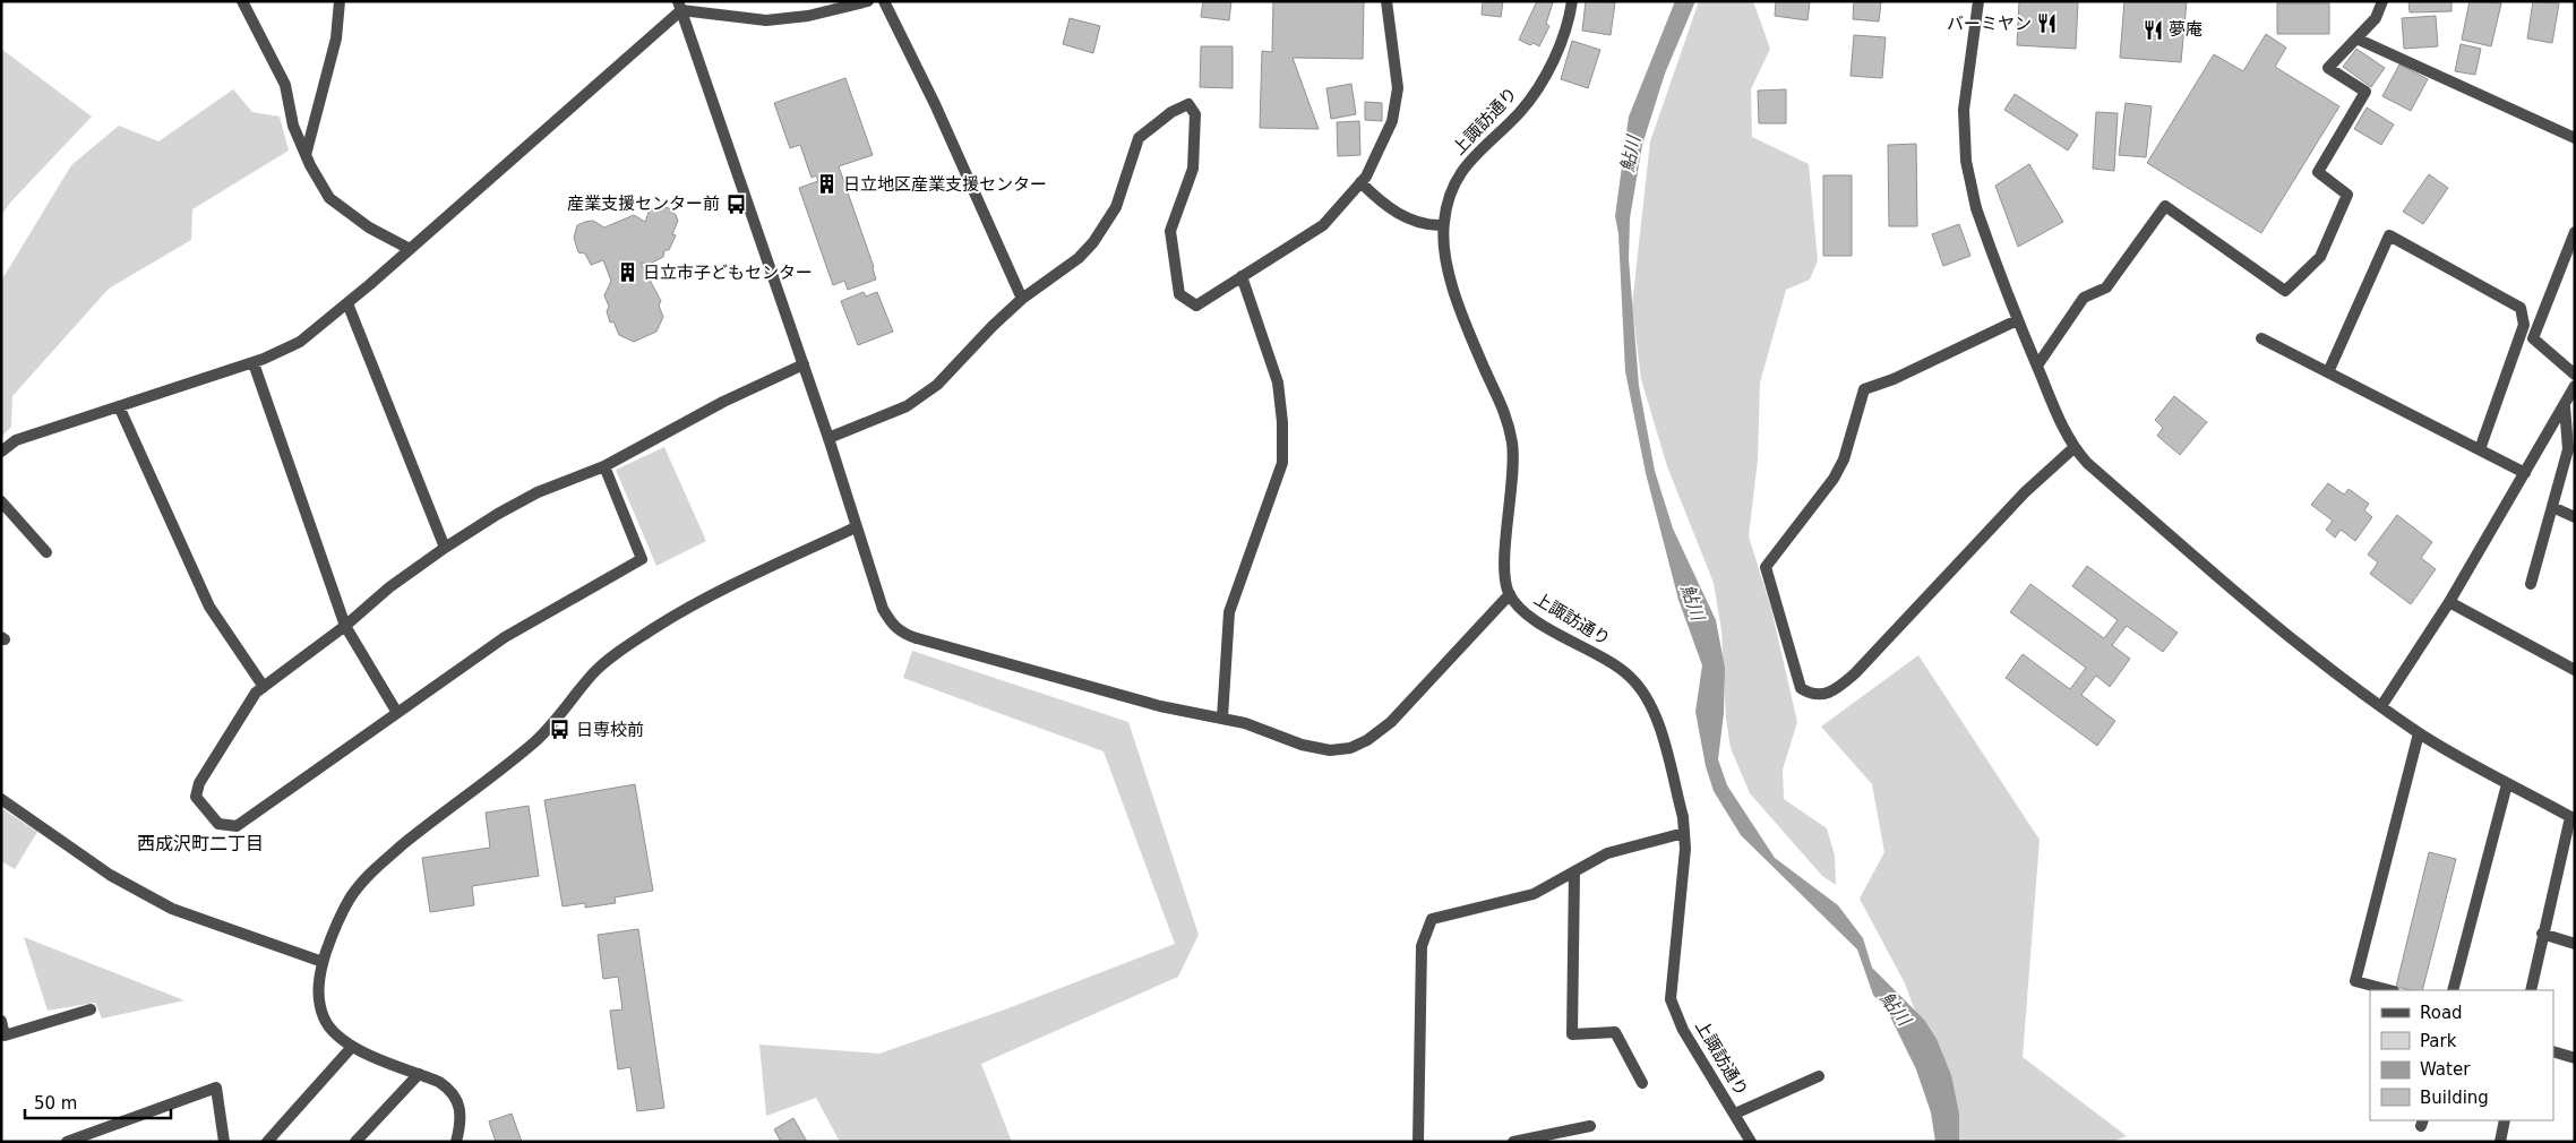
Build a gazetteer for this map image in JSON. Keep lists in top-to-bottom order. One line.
{"streets":{"street":["上諏訪通り"]},"districts":["西成沢町二丁目"],"water":["鮎川"],"places":{"restaurant":["バーミヤン","夢庵"],"building":["日立地区産業支援センター","日立市子どもセンター"],"bus stop":["産業支援センター前","日専校前"]},"legend":["Road","Park","Water","Building"],"scale_bar":"50 m"}
